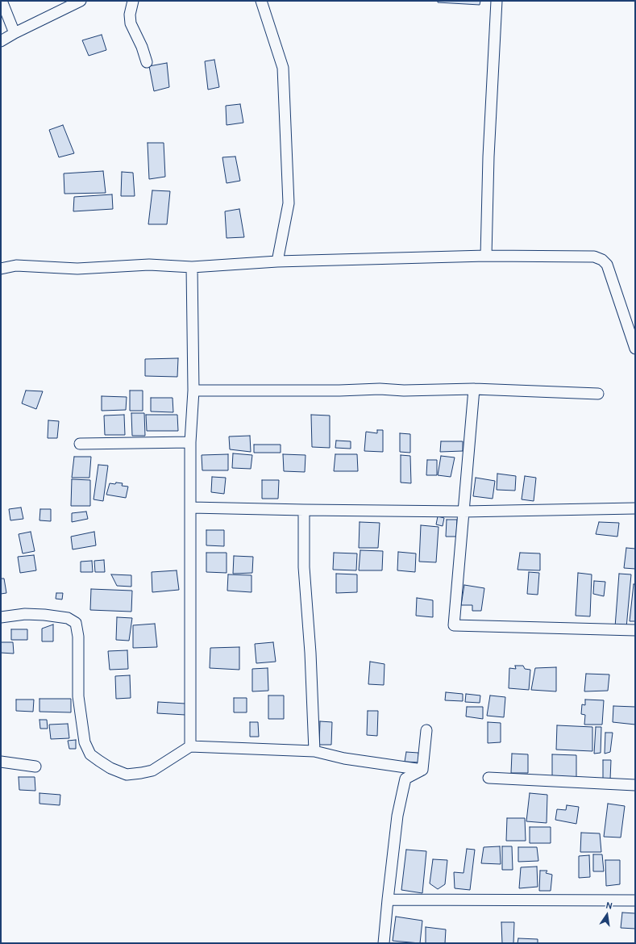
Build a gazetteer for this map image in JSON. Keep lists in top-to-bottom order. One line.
{"north":"top"}
